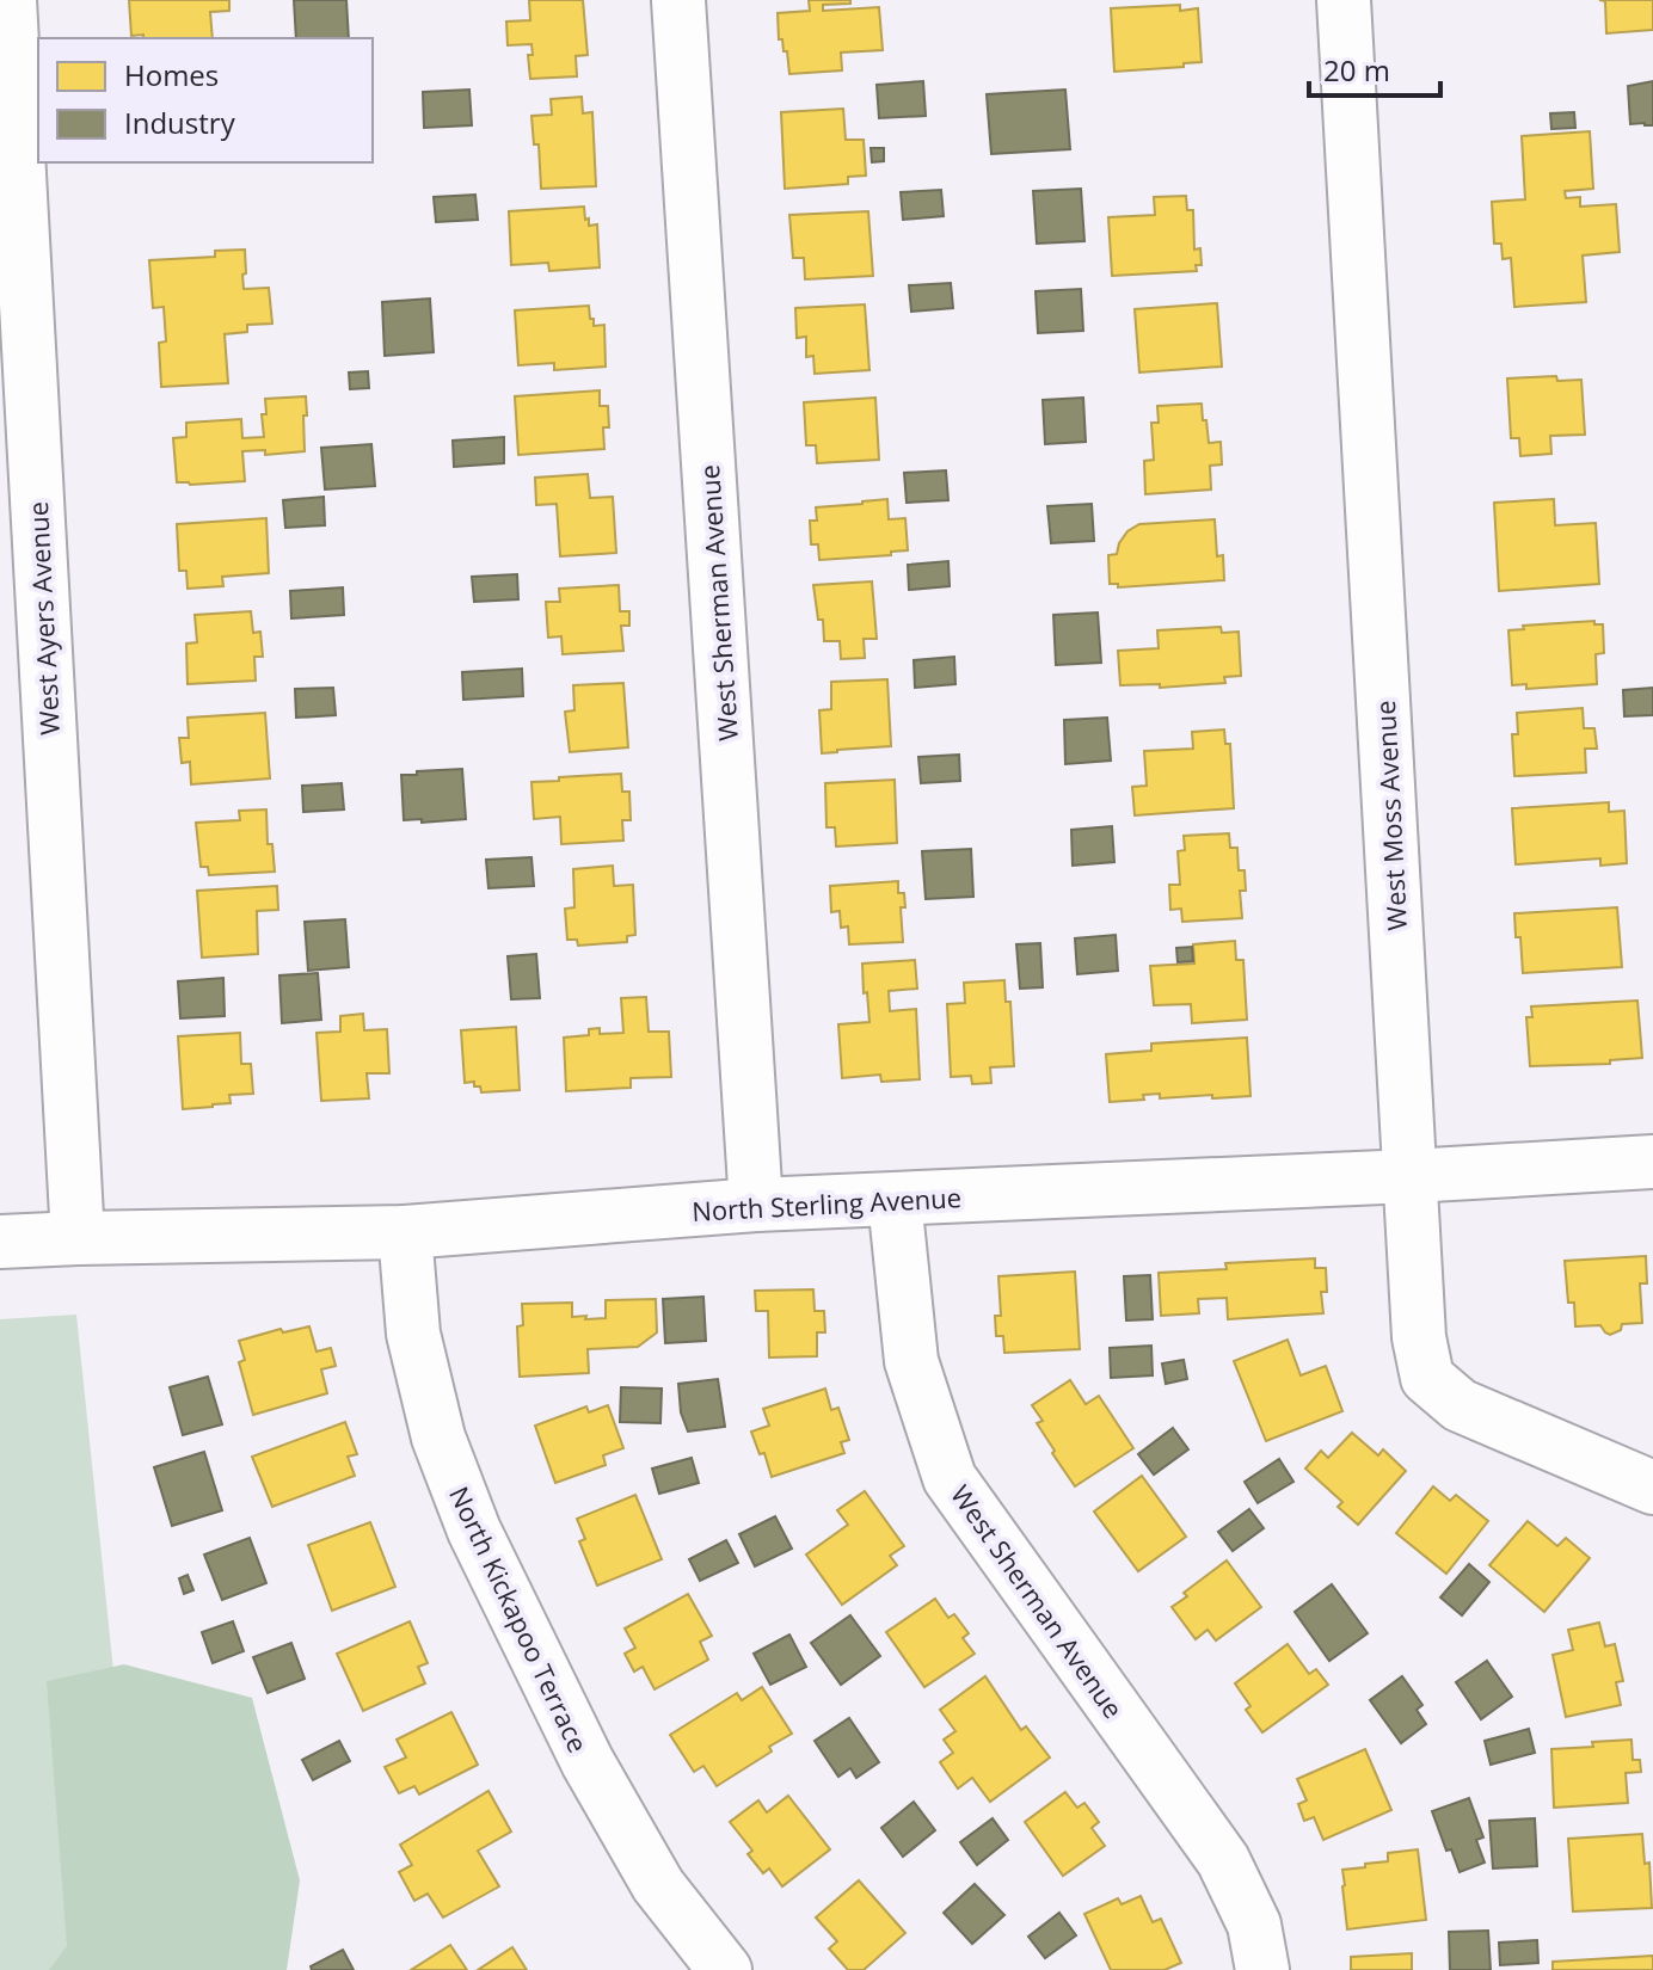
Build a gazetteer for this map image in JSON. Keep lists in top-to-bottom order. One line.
{"streets":{"street":["West Sherman Avenue","West Ayers Avenue","West Moss Avenue","North Sterling Avenue","North Kickapoo Terrace"]},"crossings":[["West Sherman Avenue","North Sterling Avenue"],["West Ayers Avenue","North Sterling Avenue"],["West Moss Avenue","North Sterling Avenue"],["North Sterling Avenue","North Kickapoo Terrace"]],"legend":["Homes","Industry"],"scale_bar":"20 m"}
